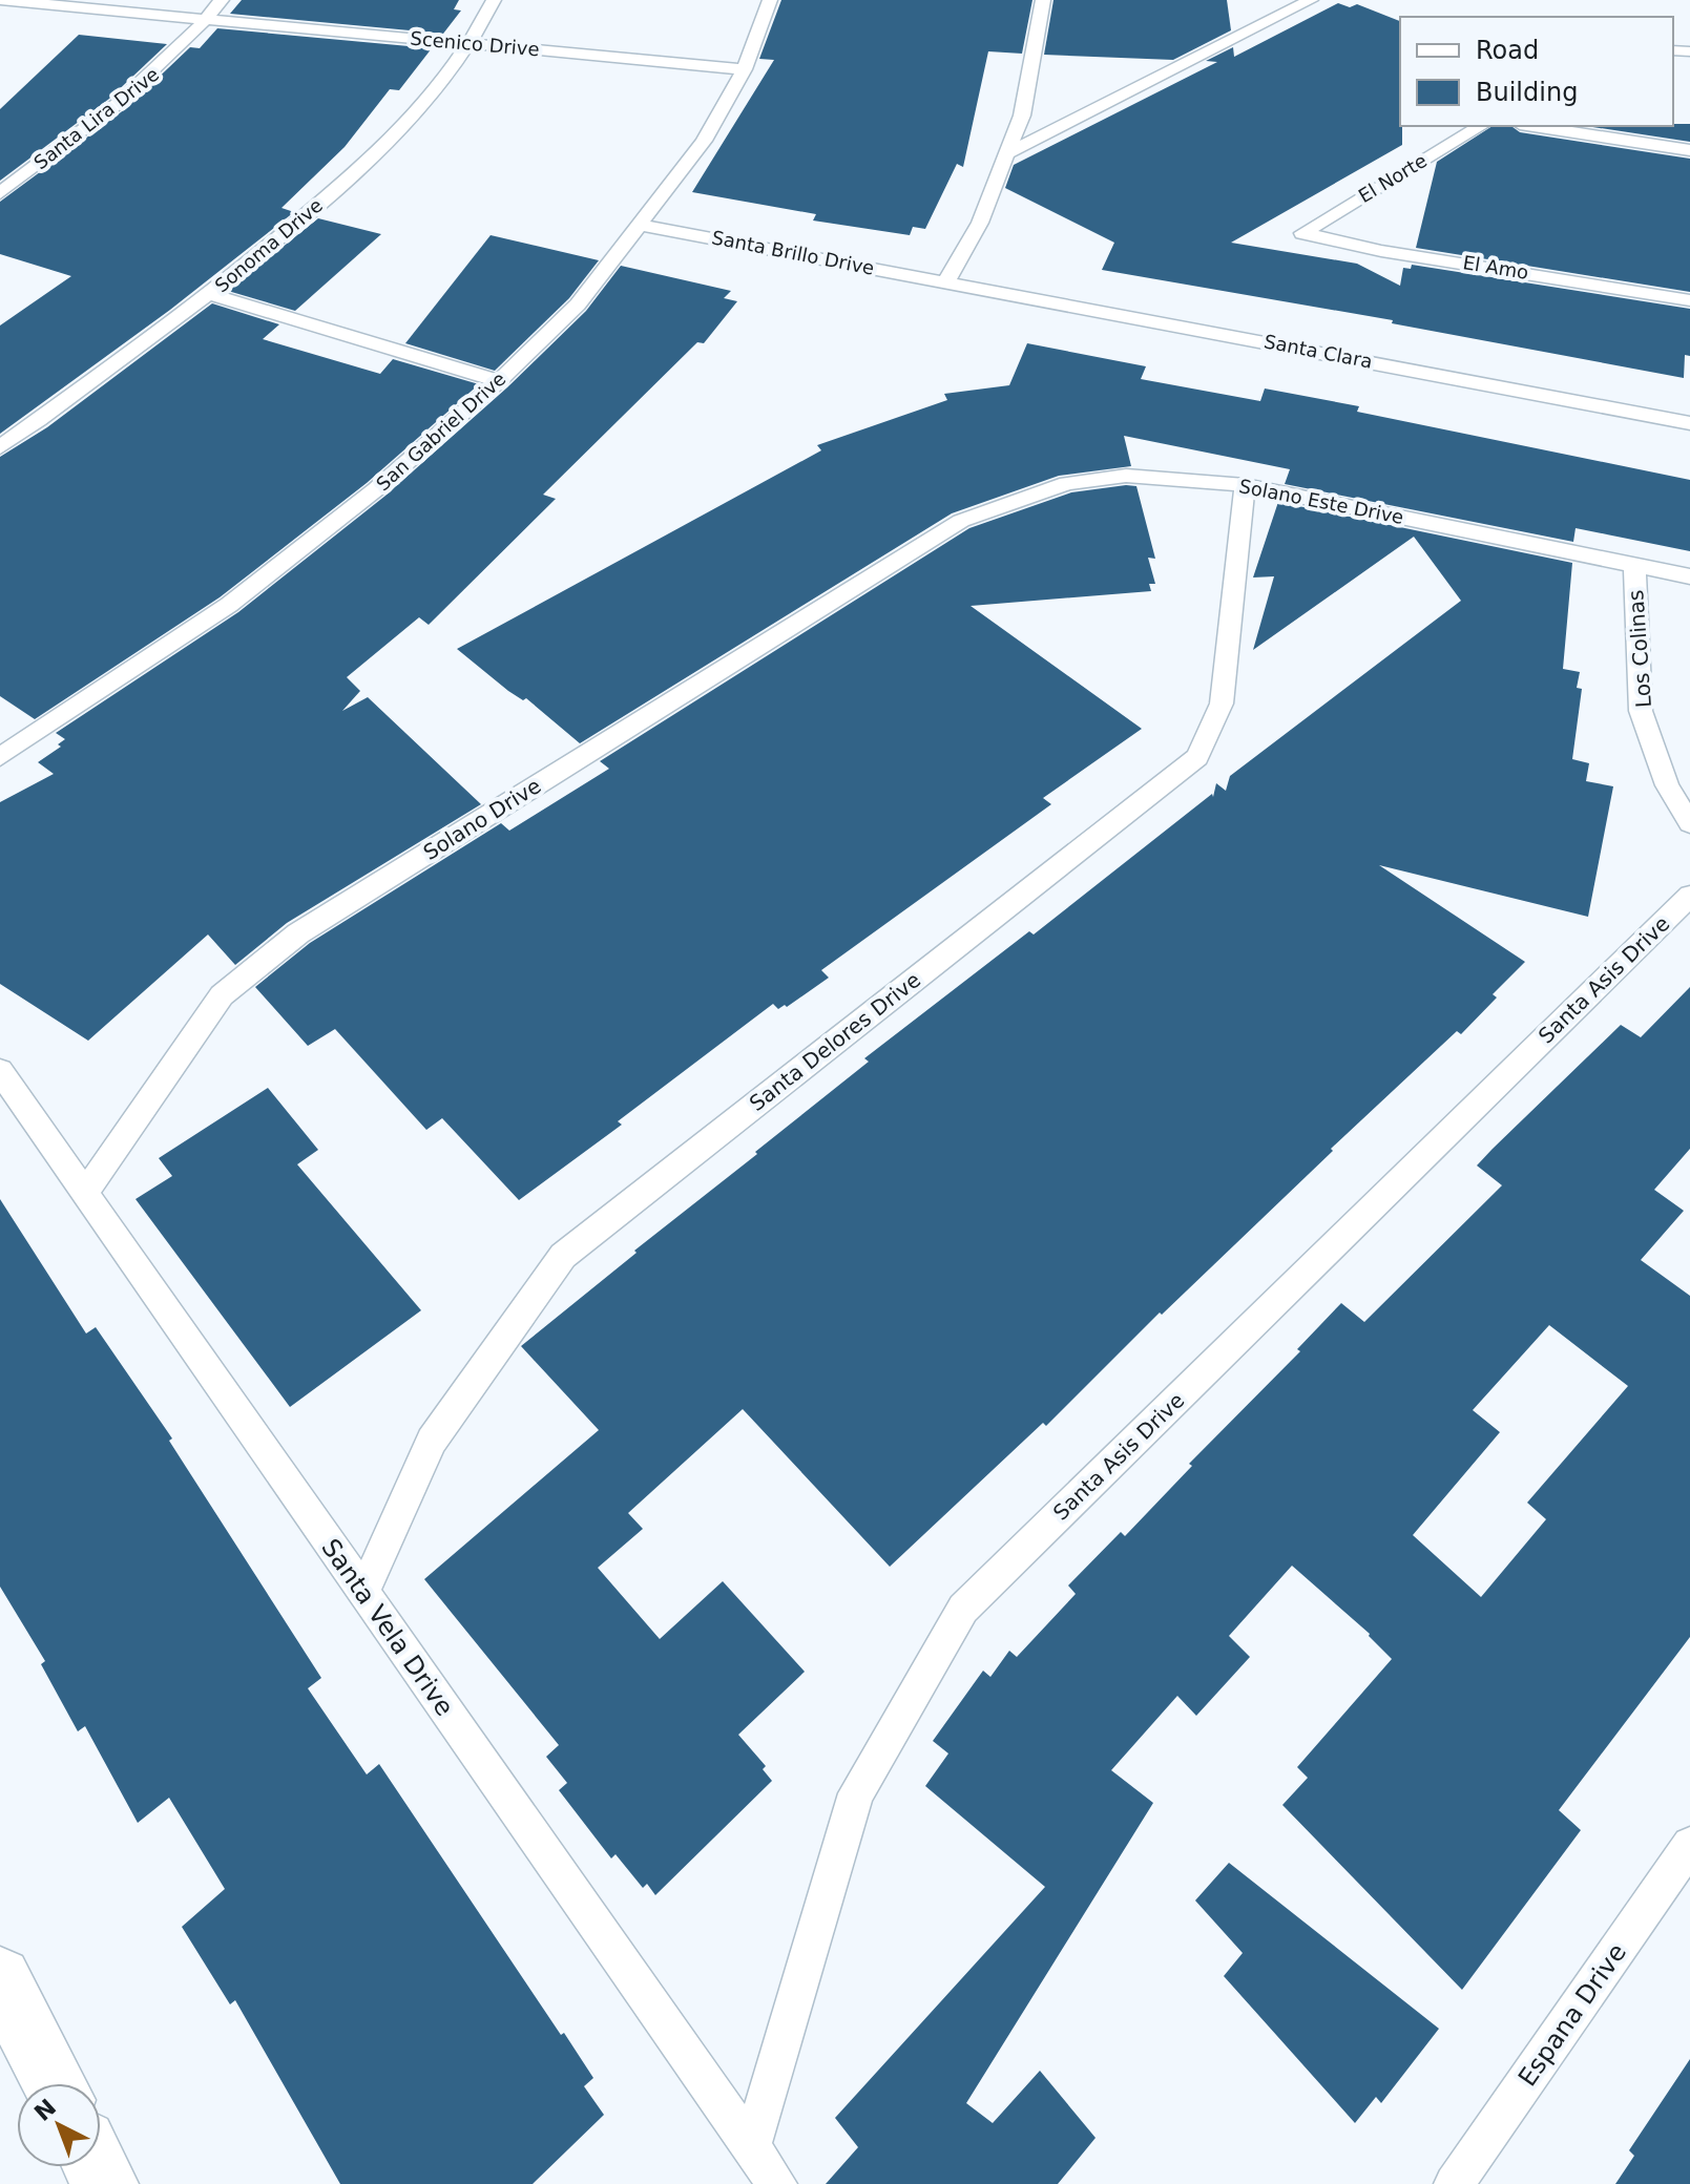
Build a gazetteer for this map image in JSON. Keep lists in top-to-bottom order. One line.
{"streets":{"lane":["Scenico Drive","Santa Lira Drive","El Norte","Sonoma Drive","Santa Brillo Drive","El Amo","Santa Clara","San Gabriel Drive","Solano Este Drive","Los Colinas","Solano Drive","Santa Asis Drive","Santa Delores Drive","Santa Vela Drive","Espana Drive"]},"crossings":[["Scenico Drive","Santa Lira Drive"],["Scenico Drive","Sonoma Drive"],["Scenico Drive","San Gabriel Drive"],["El Norte","El Amo"],["Santa Brillo Drive","Santa Clara"],["Santa Brillo Drive","San Gabriel Drive"],["Solano Este Drive","Los Colinas"],["Solano Este Drive","Solano Drive"],["Solano Este Drive","Santa Delores Drive"],["Solano Drive","Santa Vela Drive"],["Santa Asis Drive","Santa Vela Drive"],["Santa Delores Drive","Santa Vela Drive"]],"legend":["Road","Building"],"north":"top left"}
